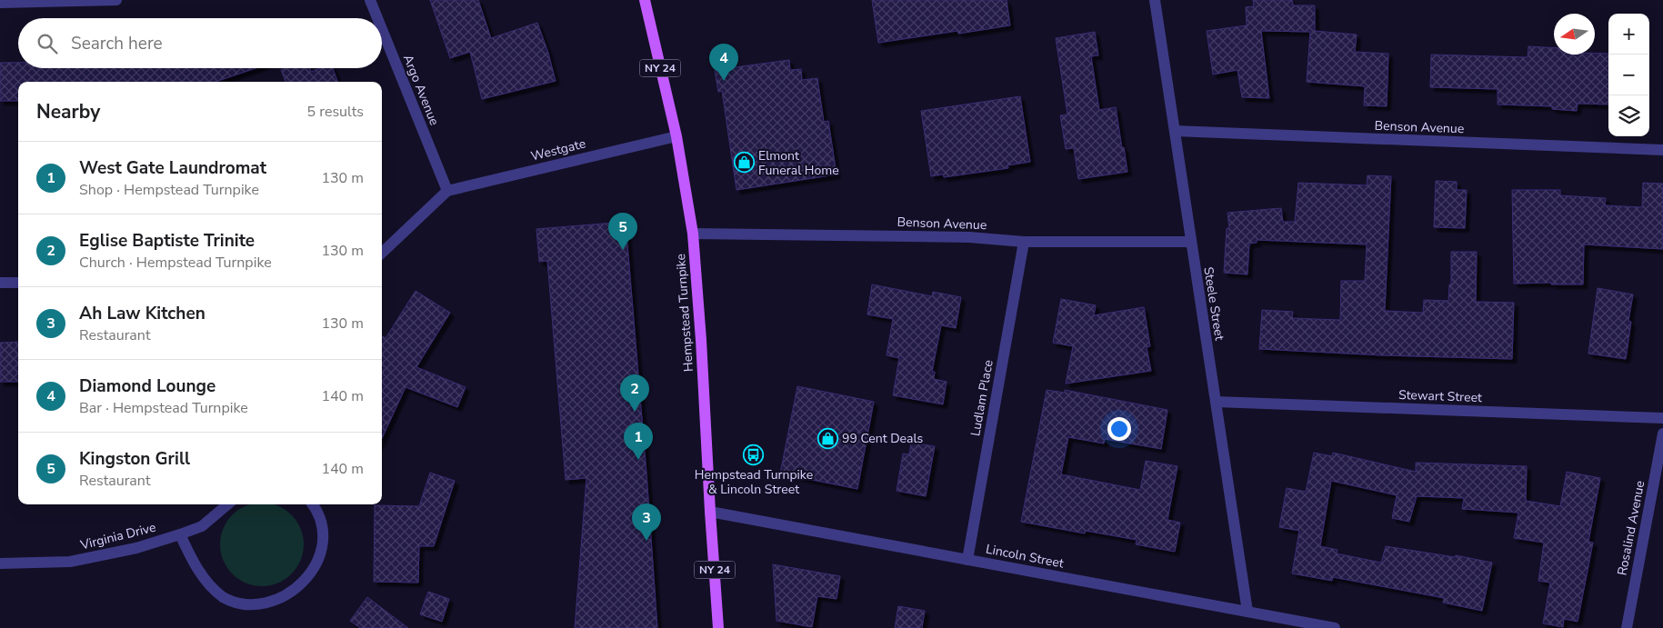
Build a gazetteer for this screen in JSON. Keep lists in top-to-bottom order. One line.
{"streets":{"main road":["NY 24","Hempstead Turnpike"],"street":["Argo Avenue","Benson Avenue","Westgate","Steele Street","Stewart Street","Ludlam Place","Rosalind Avenue","Virginia Drive","Lincoln Street"]},"crossings":[["Argo Avenue","Westgate"],["Benson Avenue","Steele Street"],["Benson Avenue","Hempstead Turnpike"],["Benson Avenue","Ludlam Place"],["Westgate","Hempstead Turnpike"],["Steele Street","Stewart Street"],["Steele Street","Lincoln Street"],["Hempstead Turnpike","Lincoln Street"],["Ludlam Place","Lincoln Street"]],"places":{"shop":["Elmont Funeral Home","99 Cent Deals"],"bus stop":["Hempstead Turnpike & Lincoln Street"]},"north":"left","page":{"map_buttons":["+","−"],"search":"Search here","pins":["4","5","2","1","3"],"heading":["Nearby","5 results"],"list":[{"mark":"1","name":"West Gate Laundromat","note":"Shop · Hempstead Turnpike","value":"130 m"},{"mark":"2","name":"Eglise Baptiste Trinite","note":"Church · Hempstead Turnpike","value":"130 m"},{"mark":"3","name":"Ah Law Kitchen","note":"Restaurant","value":"130 m"},{"mark":"4","name":"Diamond Lounge","note":"Bar · Hempstead Turnpike","value":"140 m"},{"mark":"5","name":"Kingston Grill","note":"Restaurant","value":"140 m"}]}}
